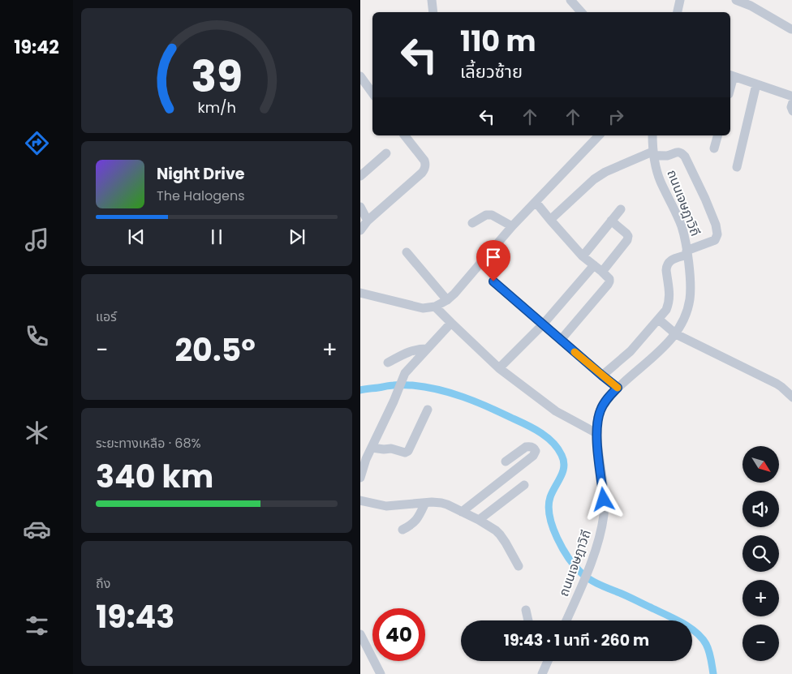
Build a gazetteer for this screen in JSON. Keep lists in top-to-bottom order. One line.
{"streets":{"street":["ถนนเจษฎาวิถี"]},"north":"bottom right","page":{"tabs":"19:42","turn":["110 m","เลี้ยวซ้าย"],"song":["Night Drive","The Halogens"],"tile":["แอร์",["ระยะทางเหลือ · 68%","340 km"],["ถึง","19:43"]],"heat":["−","20.5°","+"],"map_buttons":["+","−"],"limit":"40","trip":"19:43 · 1 นาที · 260 m","gauge":["39","km/h"]}}
